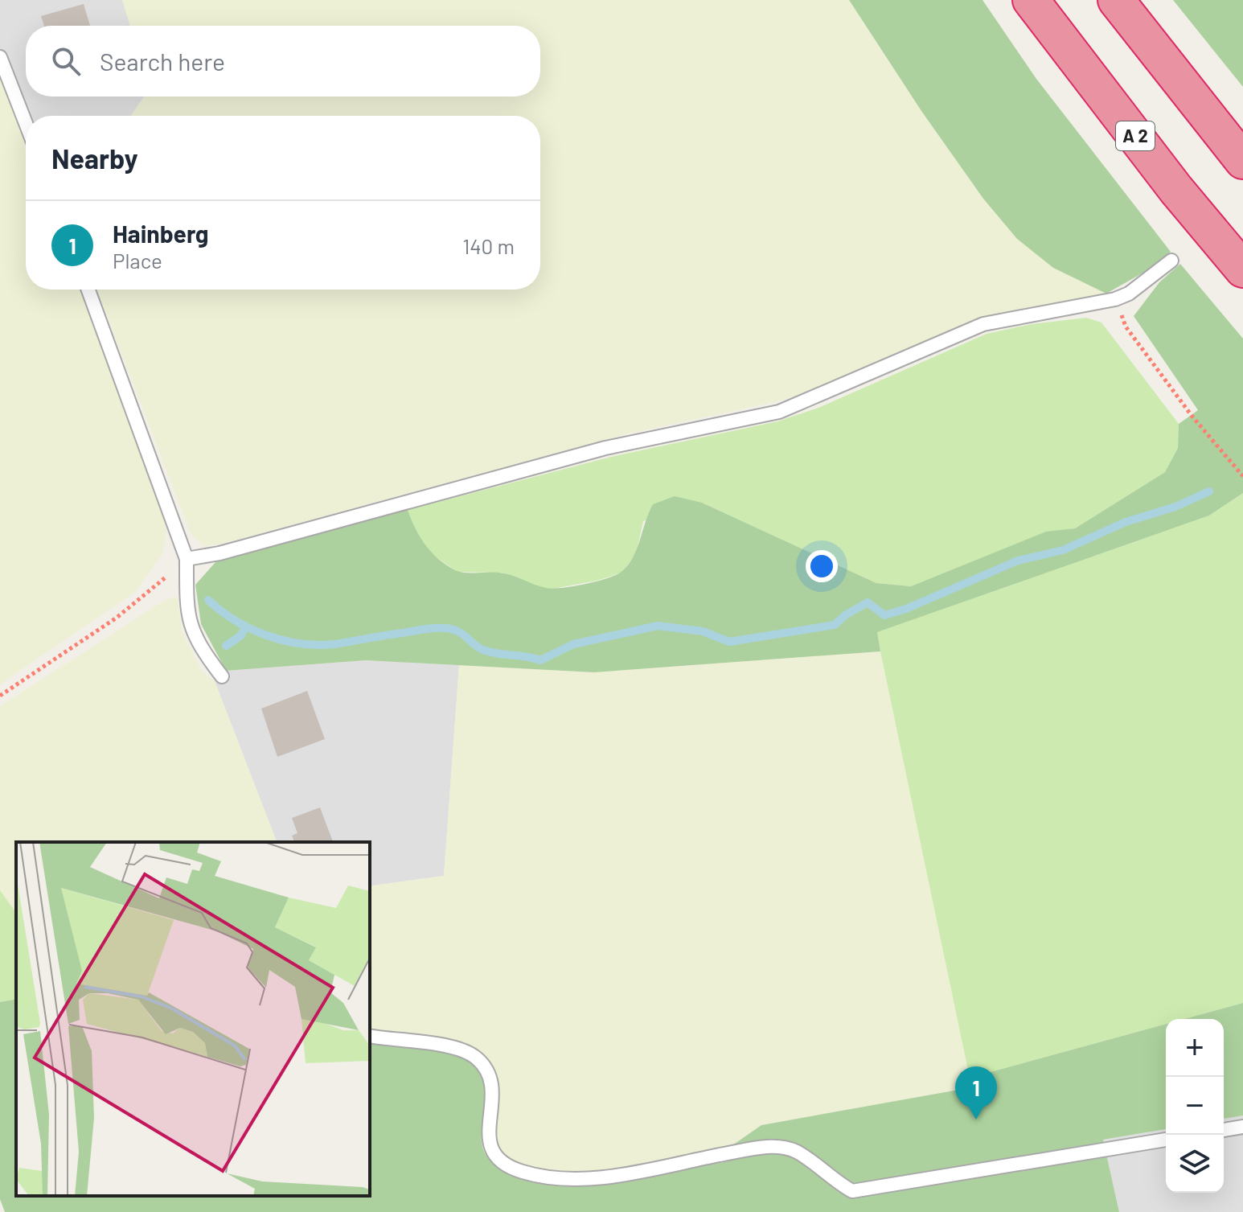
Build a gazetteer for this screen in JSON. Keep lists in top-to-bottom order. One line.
{"streets":{"highway":["A 2"]},"page":{"search":"Search here","heading":"Nearby","list":[{"mark":"1","name":"Hainberg","note":"Place","value":"140 m"}],"map_buttons":["+","−"],"pins":"1"}}
